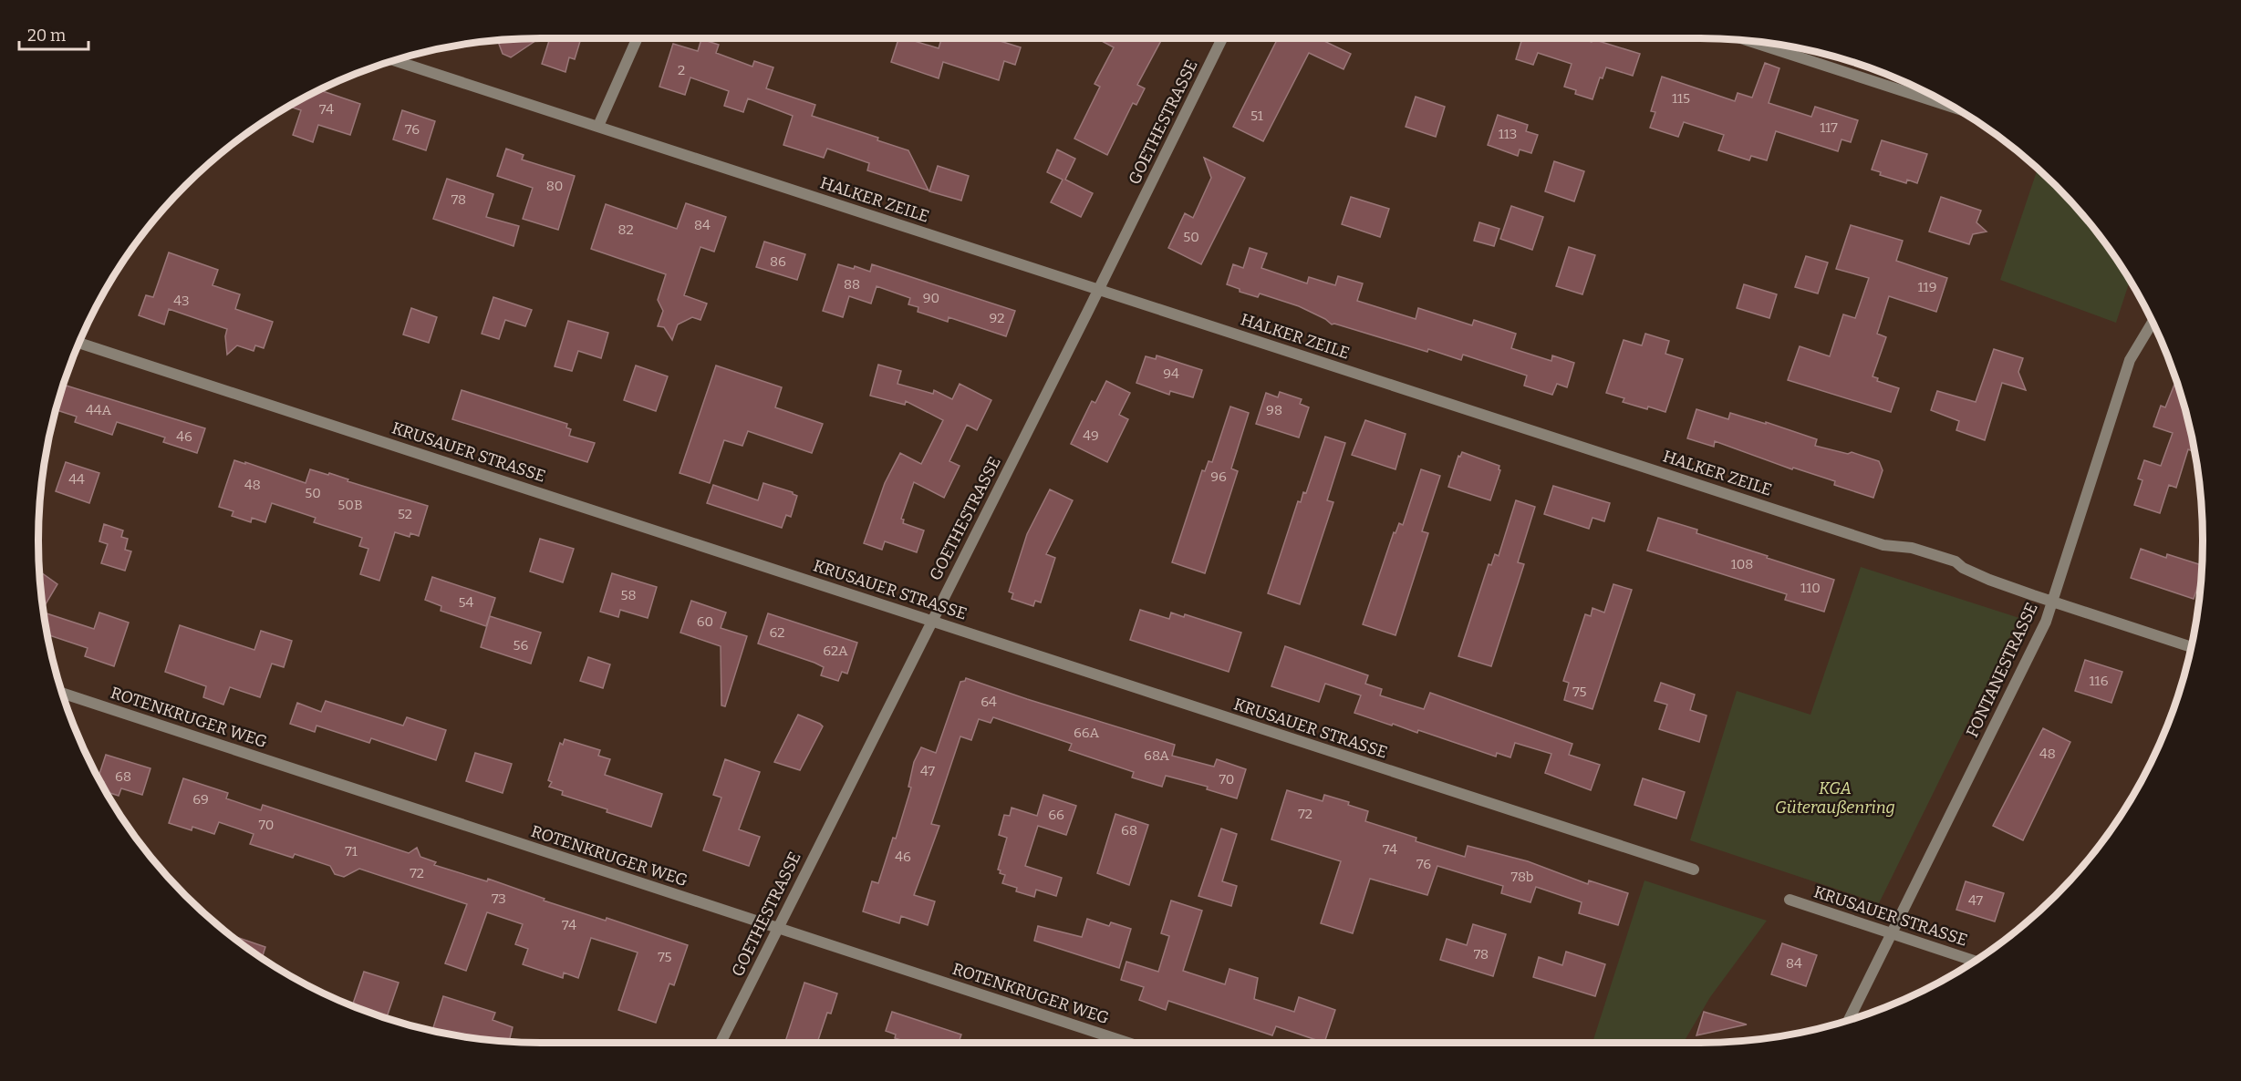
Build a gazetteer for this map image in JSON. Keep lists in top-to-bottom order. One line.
{"streets":{"street":["GOETHESTRASSE","HALKER ZEILE","KRUSAUER STRASSE","FONTANESTRASSE","ROTENKRUGER WEG"]},"crossings":[["GOETHESTRASSE","HALKER ZEILE"],["GOETHESTRASSE","KRUSAUER STRASSE"],["GOETHESTRASSE","ROTENKRUGER WEG"],["HALKER ZEILE","FONTANESTRASSE"],["KRUSAUER STRASSE","FONTANESTRASSE"]],"parks":["KGA Güteraußenring"],"house_numbers":["2","115","74","51","117","76","113","80","78","84","82","50","86","88","119","90","43","92","94","44A","98","49","46","96","44","48","50","50B","52","108","110","58","54","60","62","56","62A","116","75","64","66A","48","68A","47","68","70","69","72","66","70","68","74","71","46","76","72","78b","73","47","74","78","75","84"],"scale_bar":"20 m"}
